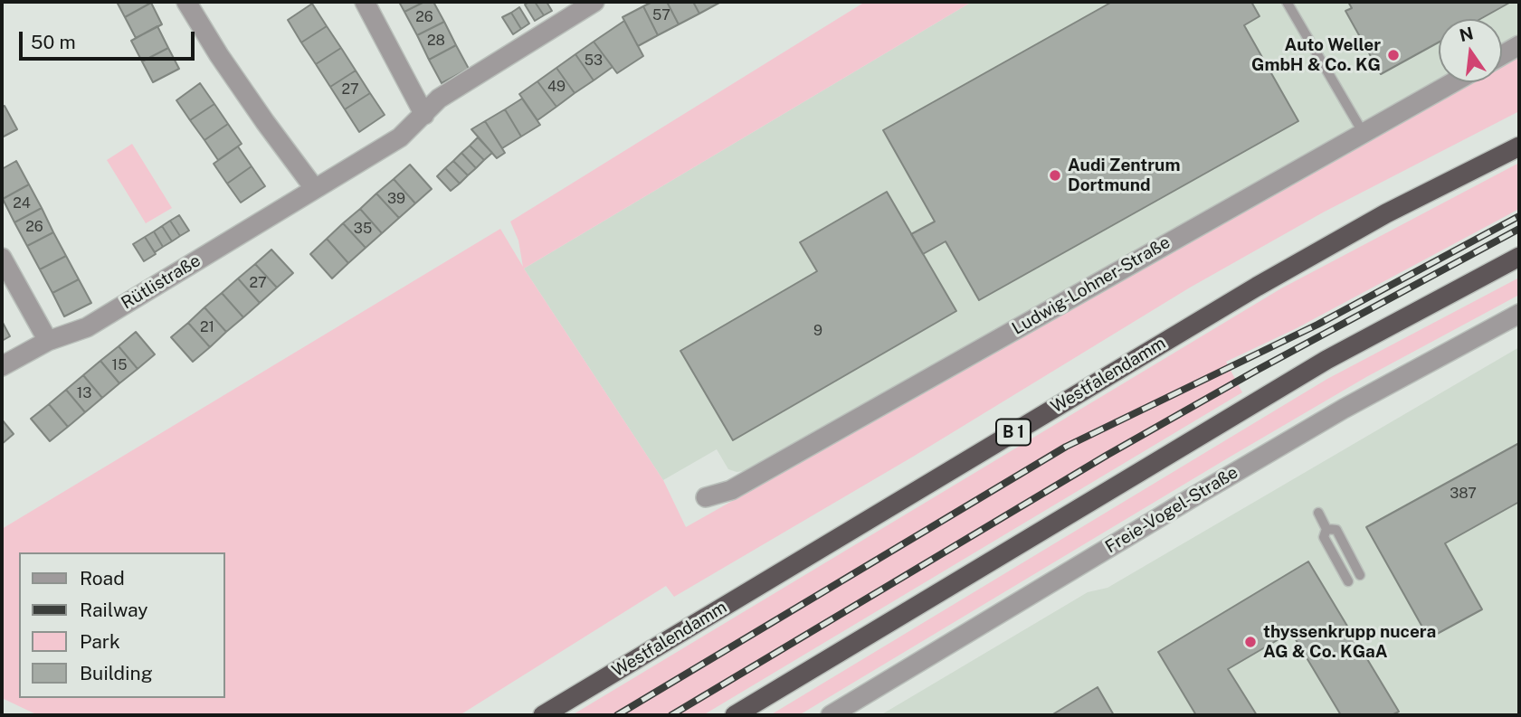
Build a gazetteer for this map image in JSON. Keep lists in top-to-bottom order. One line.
{"streets":{"highway":["Westfalendamm","B 1"],"street":["Rütlistraße","Ludwig-Lohner-Straße","Freie-Vogel-Straße"]},"places":["Auto Weller GmbH & Co. KG","Audi Zentrum Dortmund","thyssenkrupp nucera AG & Co. KGaA"],"house_numbers":["57","26","28","53","49","27","39","24","26","35","27","21","9","15","13","387"],"legend":["Road","Railway","Park","Building"],"scale_bar":"50 m","north":"top"}
